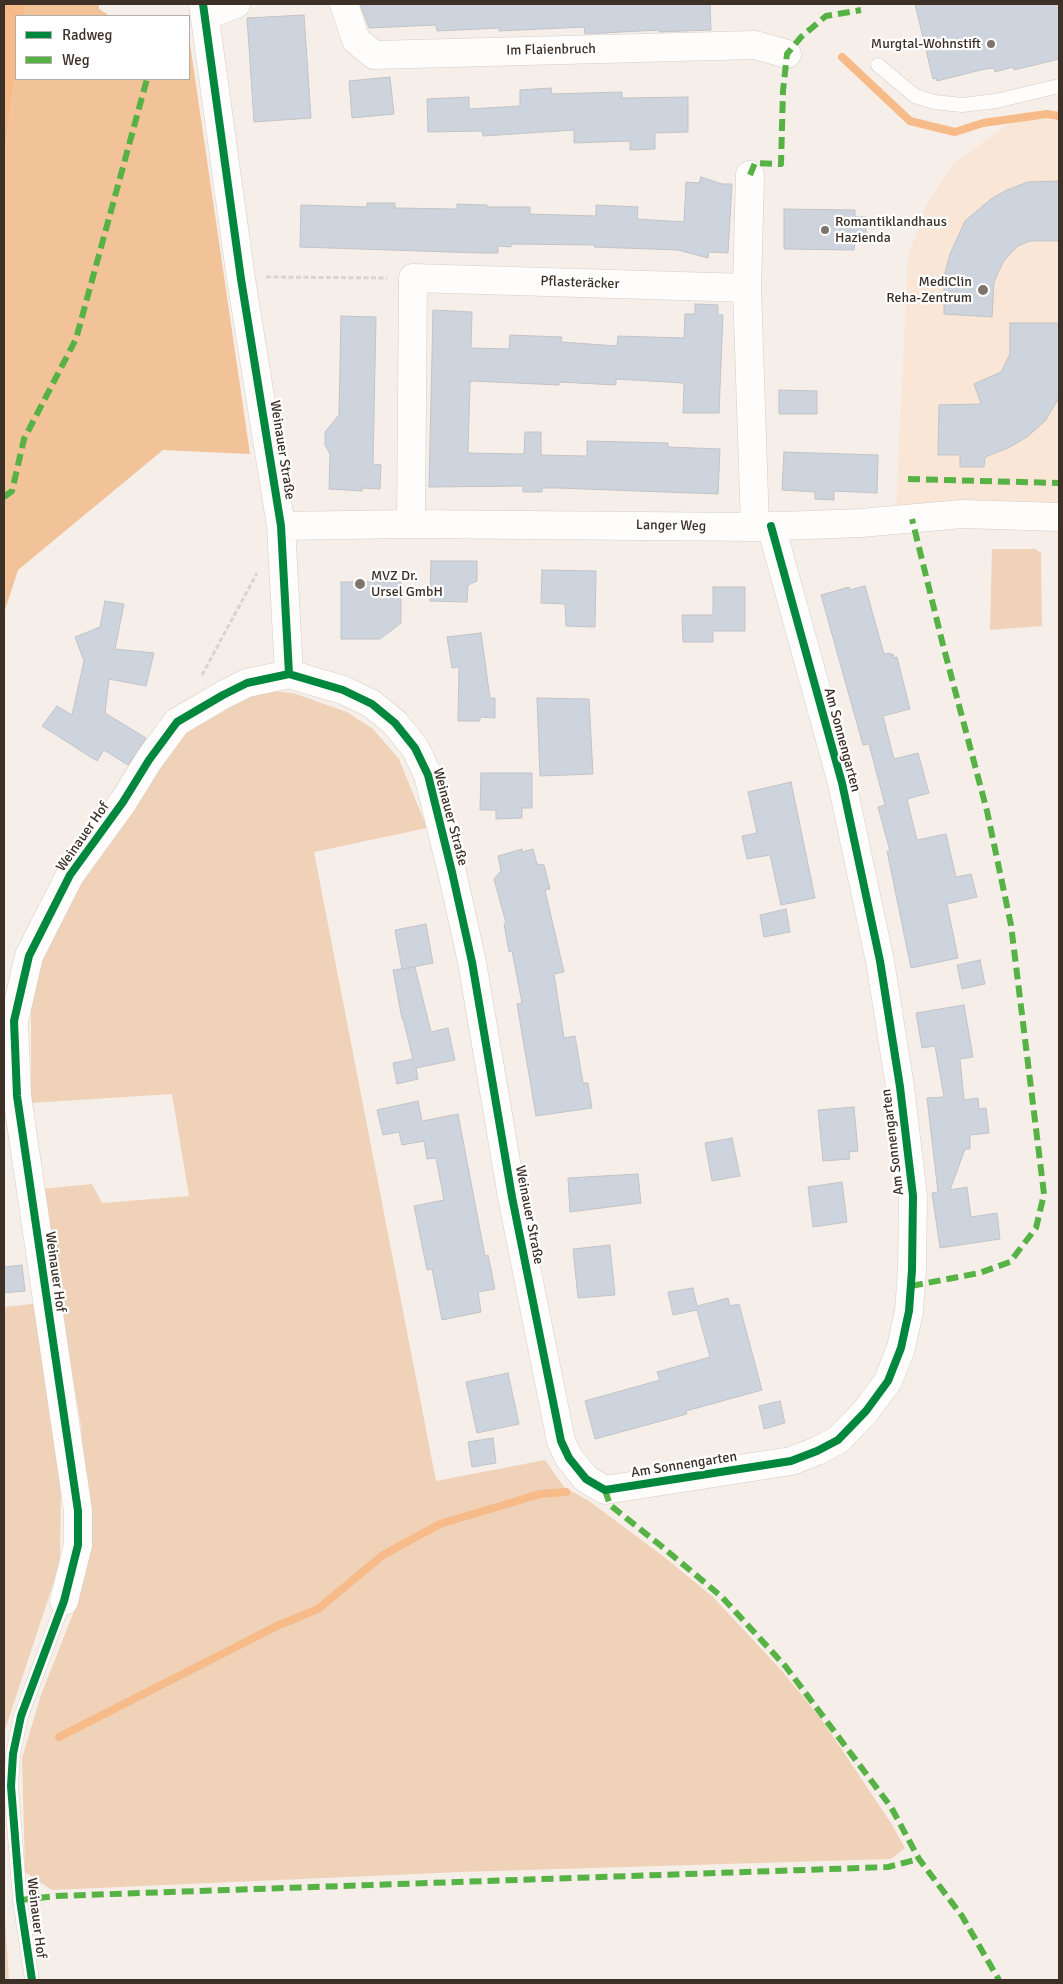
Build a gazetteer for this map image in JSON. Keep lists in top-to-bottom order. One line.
{"streets":{"street":["Im Flaienbruch","Pflasteräcker","Weinauer Straße","Langer Weg","Am Sonnengarten","Weinauer Hof"]},"crossings":[["Weinauer Straße","Langer Weg"],["Weinauer Straße","Am Sonnengarten"],["Weinauer Straße","Weinauer Hof"],["Langer Weg","Am Sonnengarten"]],"places":["Murgtal-Wohnstift","Romantiklandhaus Hazienda","MediClin Reha-Zentrum","MVZ Dr. Ursel GmbH"],"legend":["Radweg","Weg"]}
